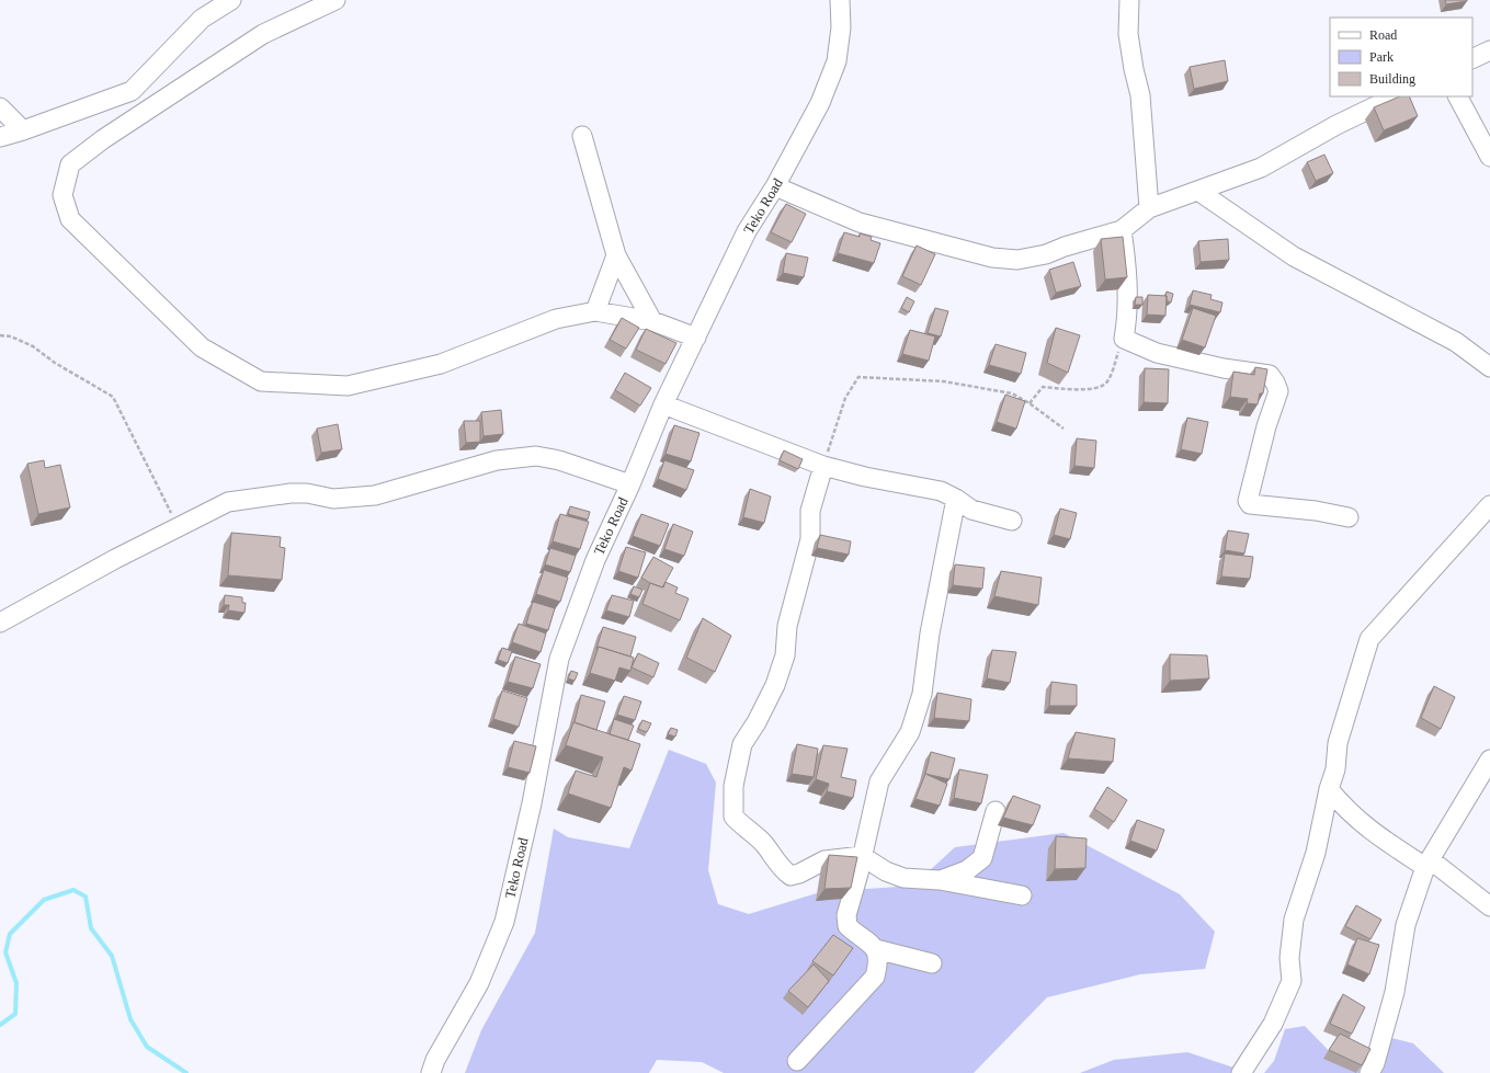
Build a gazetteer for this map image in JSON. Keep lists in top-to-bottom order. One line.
{"streets":{"street":["Teko Road"]},"legend":["Road","Park","Building"]}
